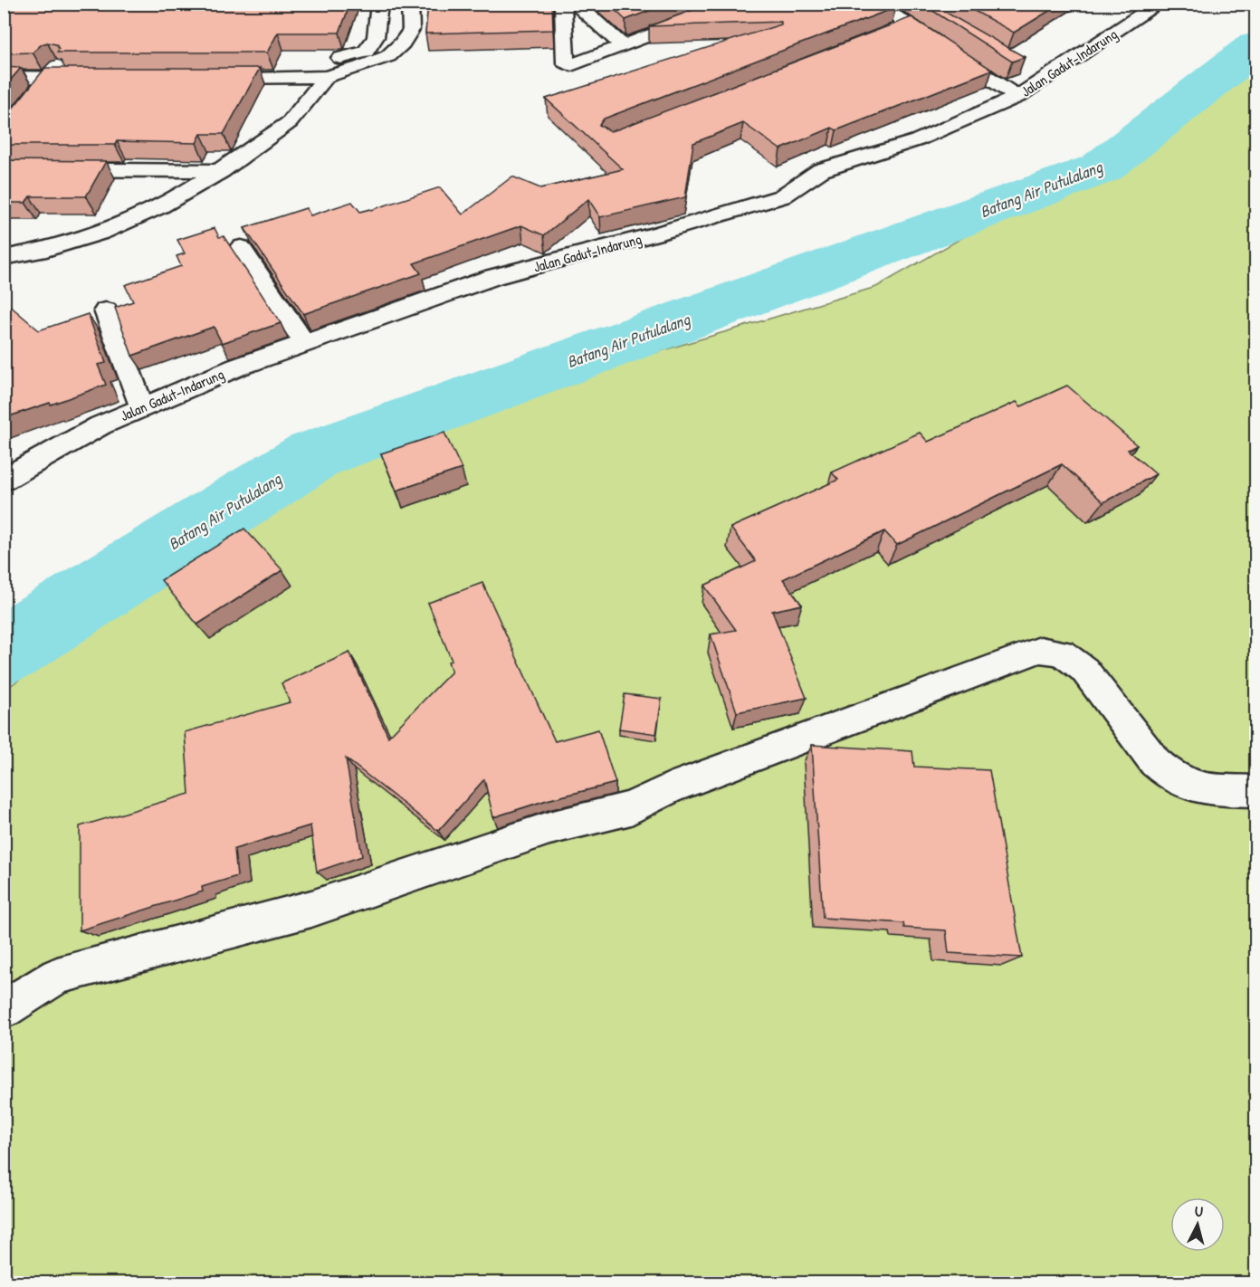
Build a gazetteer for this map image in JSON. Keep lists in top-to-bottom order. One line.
{"streets":{"street":["Jalan Gadut-Indarung"]},"water":["Batang Air Putulalang"],"north":"top"}
